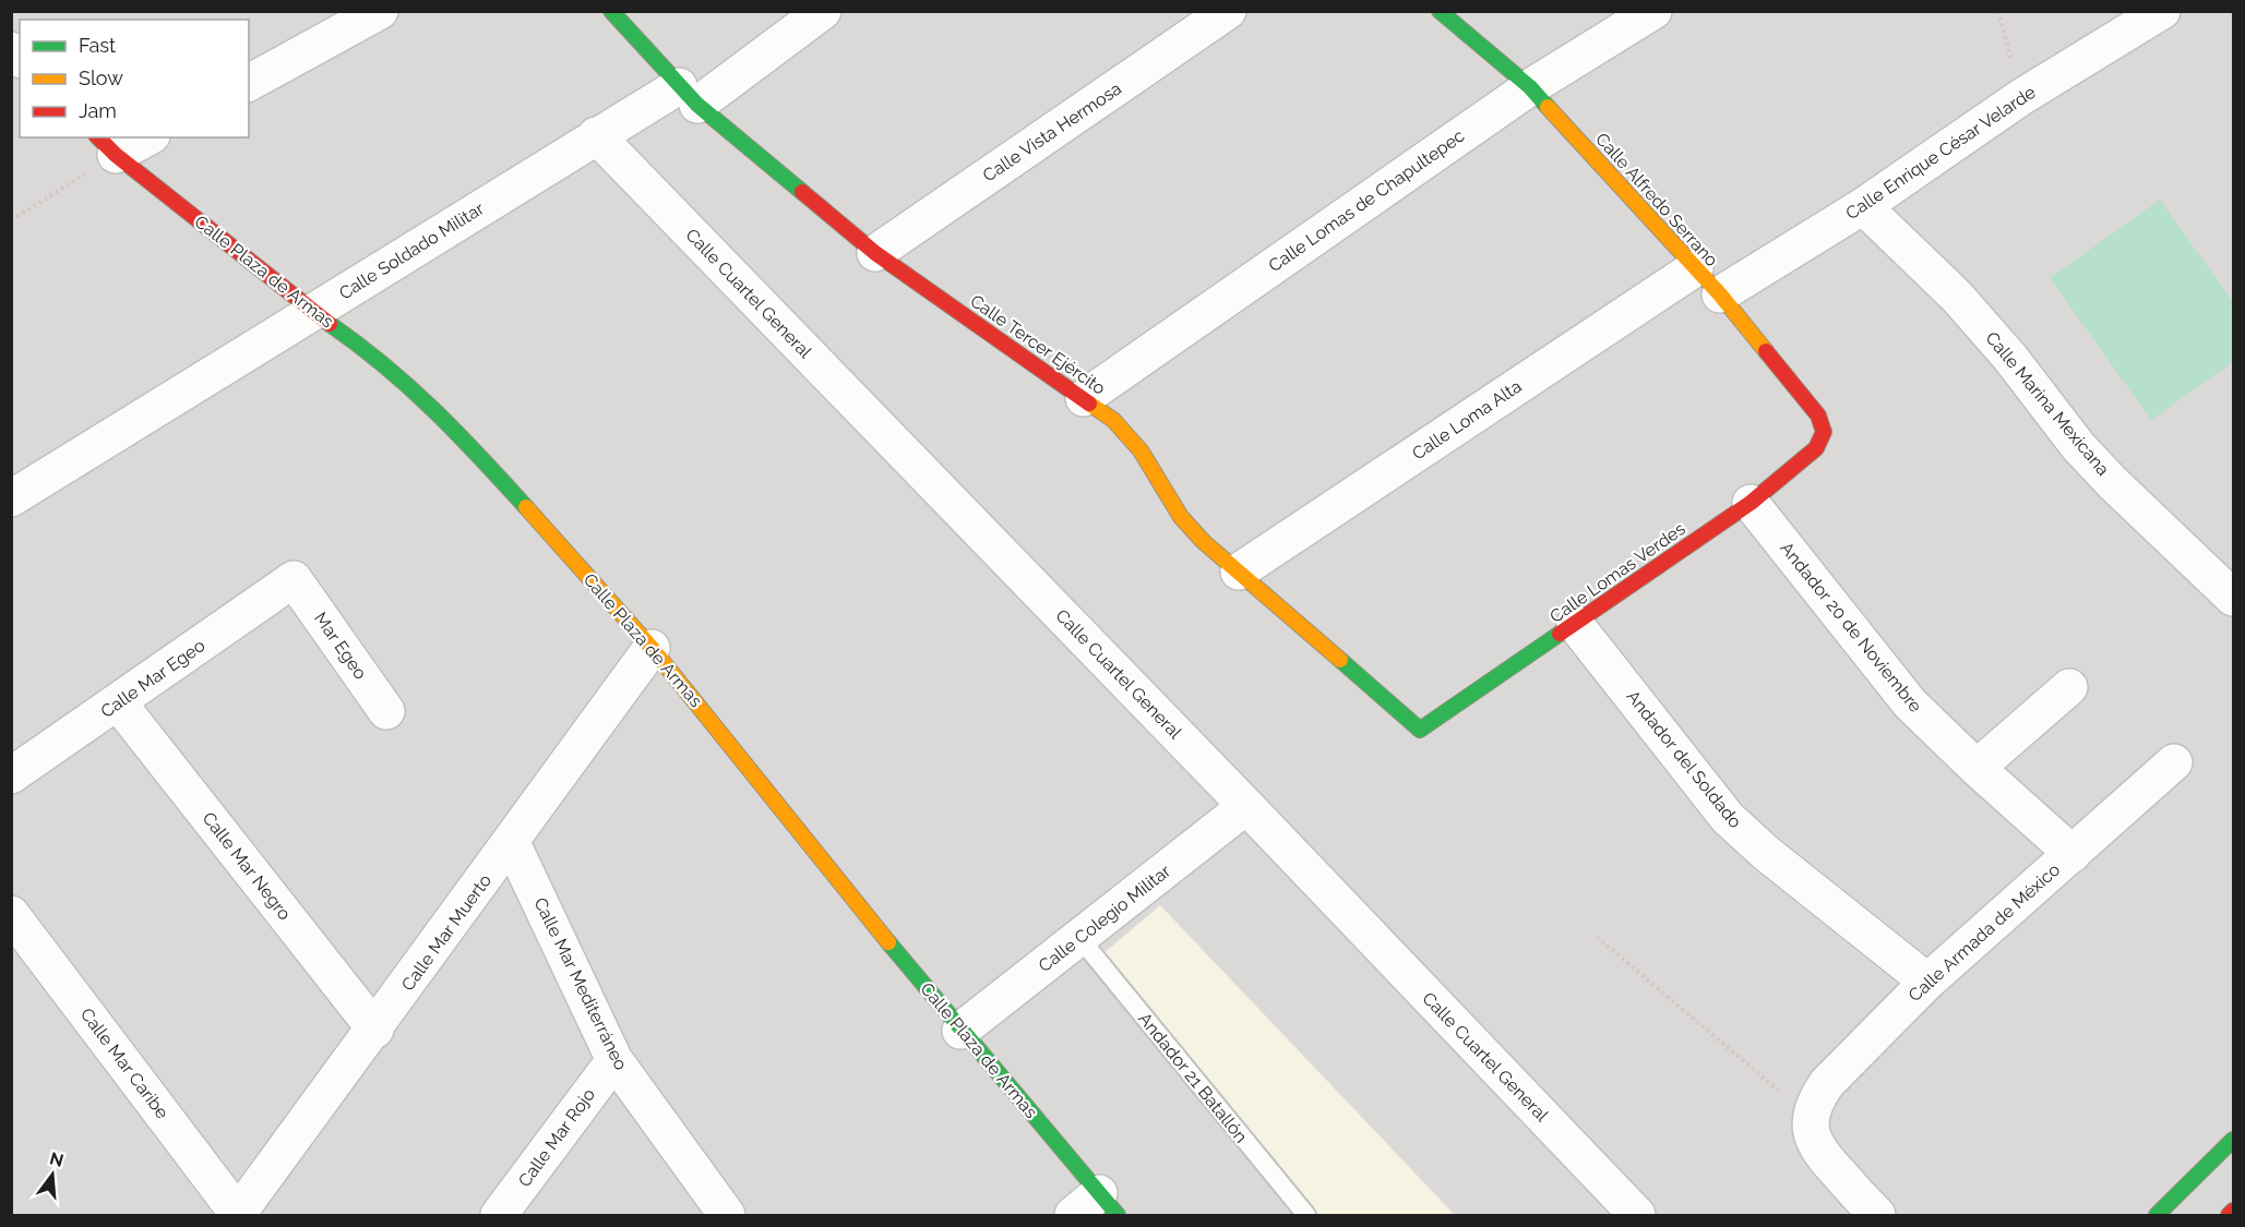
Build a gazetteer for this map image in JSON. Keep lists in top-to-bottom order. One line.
{"streets":{"street":["Calle Vista Hermosa","Calle Enrique César Velarde","Calle Alfredo Serrano","Calle Lomas de Chapultepec","Calle Soldado Militar","Calle Plaza de Armas","Calle Cuartel General","Calle Tercer Ejército","Calle Marina Mexicana","Calle Loma Alta","Calle Lomas Verdes","Andador 20 de Noviembre","Mar Egeo","Calle Mar Egeo","Andador del Soldado","Calle Mar Negro","Calle Colegio Militar","Calle Mar Muerto","Calle Armada de México","Calle Mar Mediterráneo","Calle Mar Caribe","Calle Mar Rojo"],"lane":["Andador 21 Batallón"]},"crossings":[["Calle Vista Hermosa","Calle Tercer Ejército"],["Calle Enrique César Velarde","Calle Alfredo Serrano"],["Calle Enrique César Velarde","Calle Marina Mexicana"],["Calle Alfredo Serrano","Calle Lomas de Chapultepec"],["Calle Alfredo Serrano","Calle Loma Alta"],["Calle Alfredo Serrano","Calle Lomas Verdes"],["Calle Lomas de Chapultepec","Calle Tercer Ejército"],["Calle Soldado Militar","Calle Plaza de Armas"],["Calle Soldado Militar","Calle Cuartel General"],["Calle Soldado Militar","Calle Tercer Ejército"],["Calle Plaza de Armas","Calle Colegio Militar"],["Calle Plaza de Armas","Calle Mar Muerto"],["Calle Cuartel General","Calle Colegio Militar"],["Calle Tercer Ejército","Calle Loma Alta"],["Calle Tercer Ejército","Calle Lomas Verdes"],["Calle Lomas Verdes","Andador 20 de Noviembre"],["Calle Lomas Verdes","Andador del Soldado"],["Andador 20 de Noviembre","Calle Armada de México"],["Mar Egeo","Calle Mar Egeo"],["Calle Mar Egeo","Calle Mar Negro"],["Andador del Soldado","Calle Armada de México"],["Calle Mar Negro","Calle Mar Muerto"],["Calle Colegio Militar","Andador 21 Batallón"],["Calle Mar Muerto","Calle Mar Mediterráneo"],["Calle Mar Muerto","Calle Mar Caribe"],["Calle Mar Mediterráneo","Calle Mar Rojo"]],"legend":["Fast","Slow","Jam"],"north":"top"}
